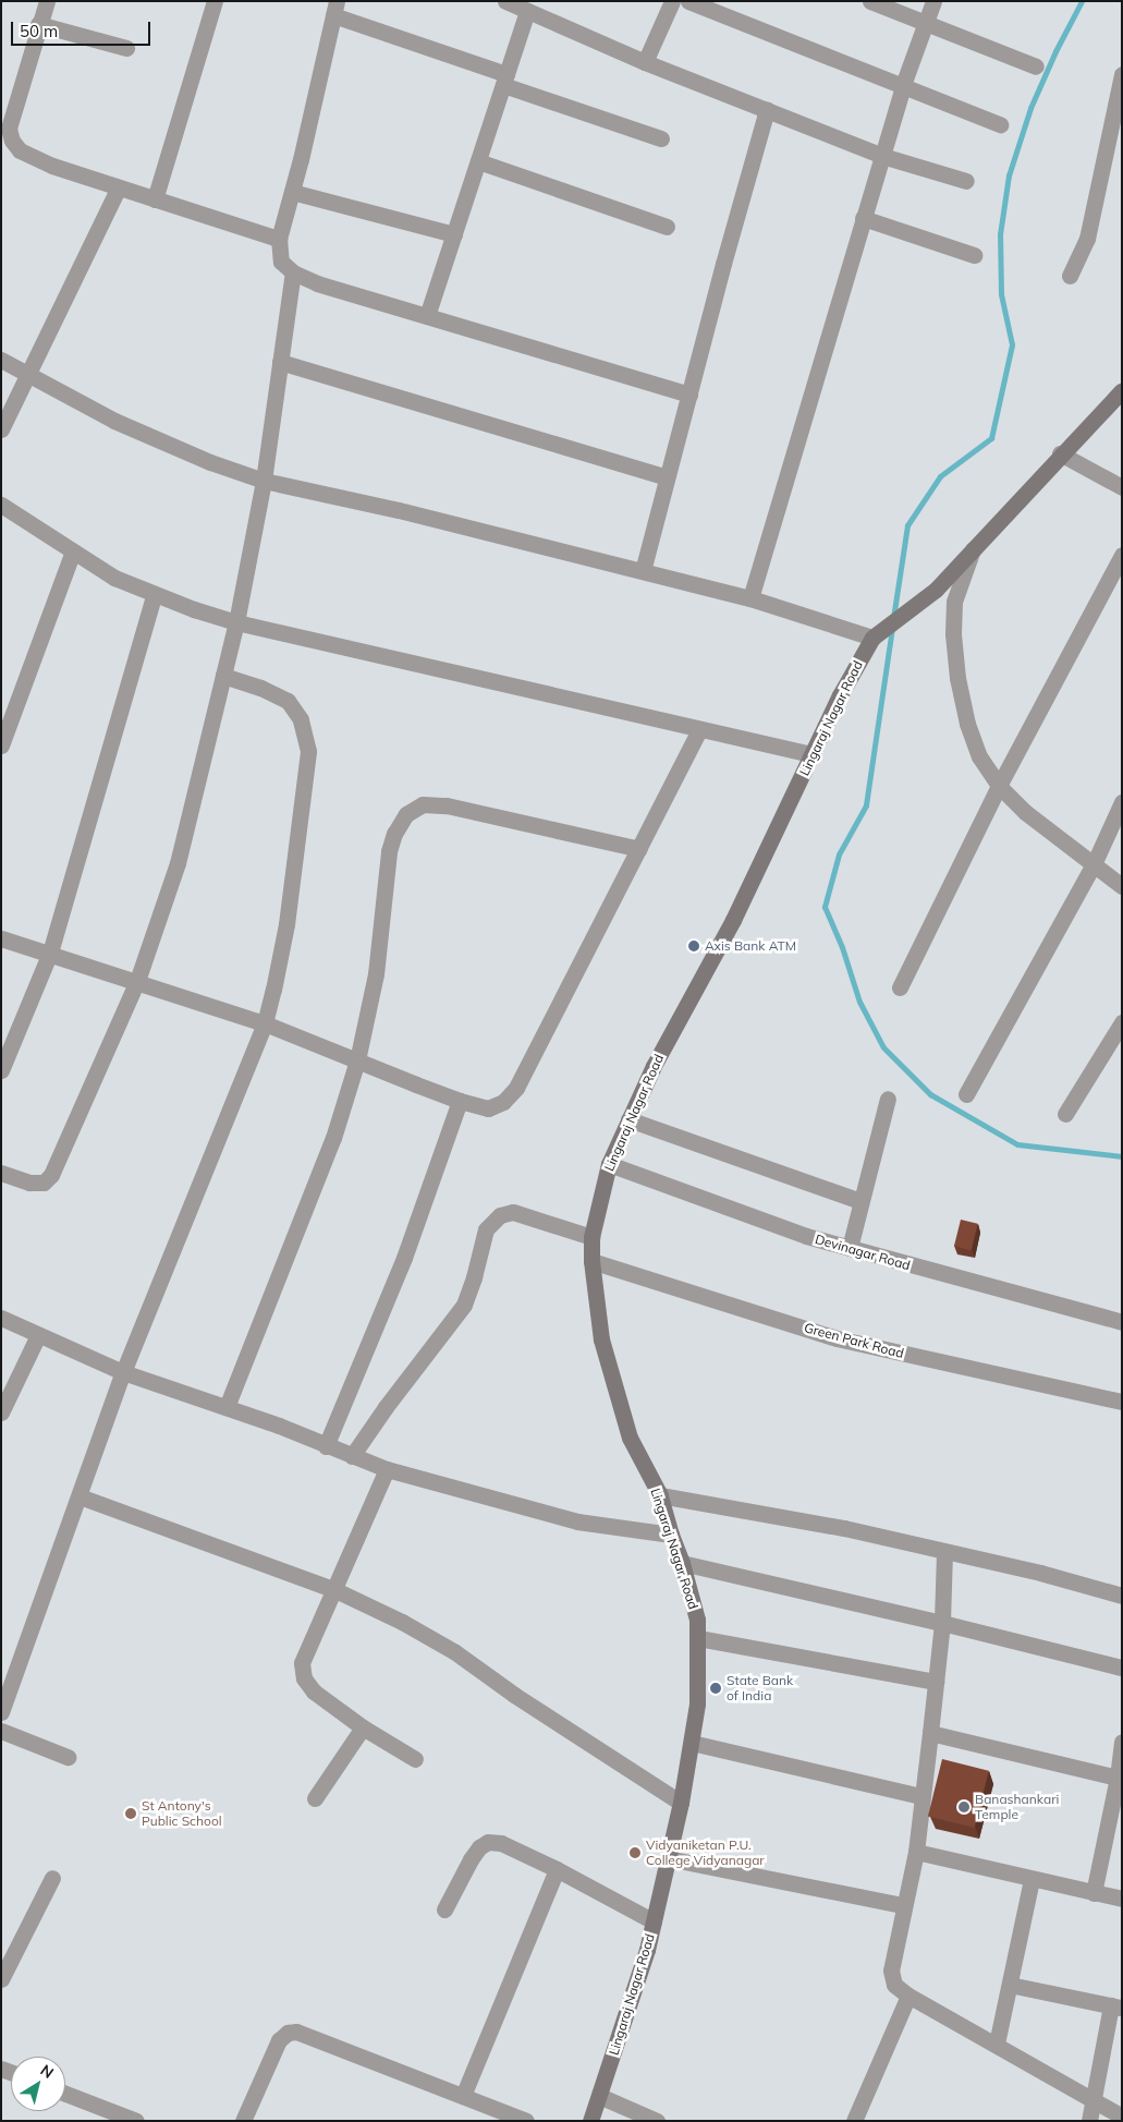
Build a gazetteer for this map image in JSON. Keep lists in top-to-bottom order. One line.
{"streets":{"street":["Lingaraj Nagar Road","Devinagar Road","Green Park Road"]},"crossings":[["Lingaraj Nagar Road","Devinagar Road"],["Lingaraj Nagar Road","Green Park Road"]],"places":["Axis Bank ATM","State Bank of India","Banashankari Temple","St Antony's Public School","Vidyaniketan P.U. College Vidyanagar"],"scale_bar":"50 m","north":"top right"}
